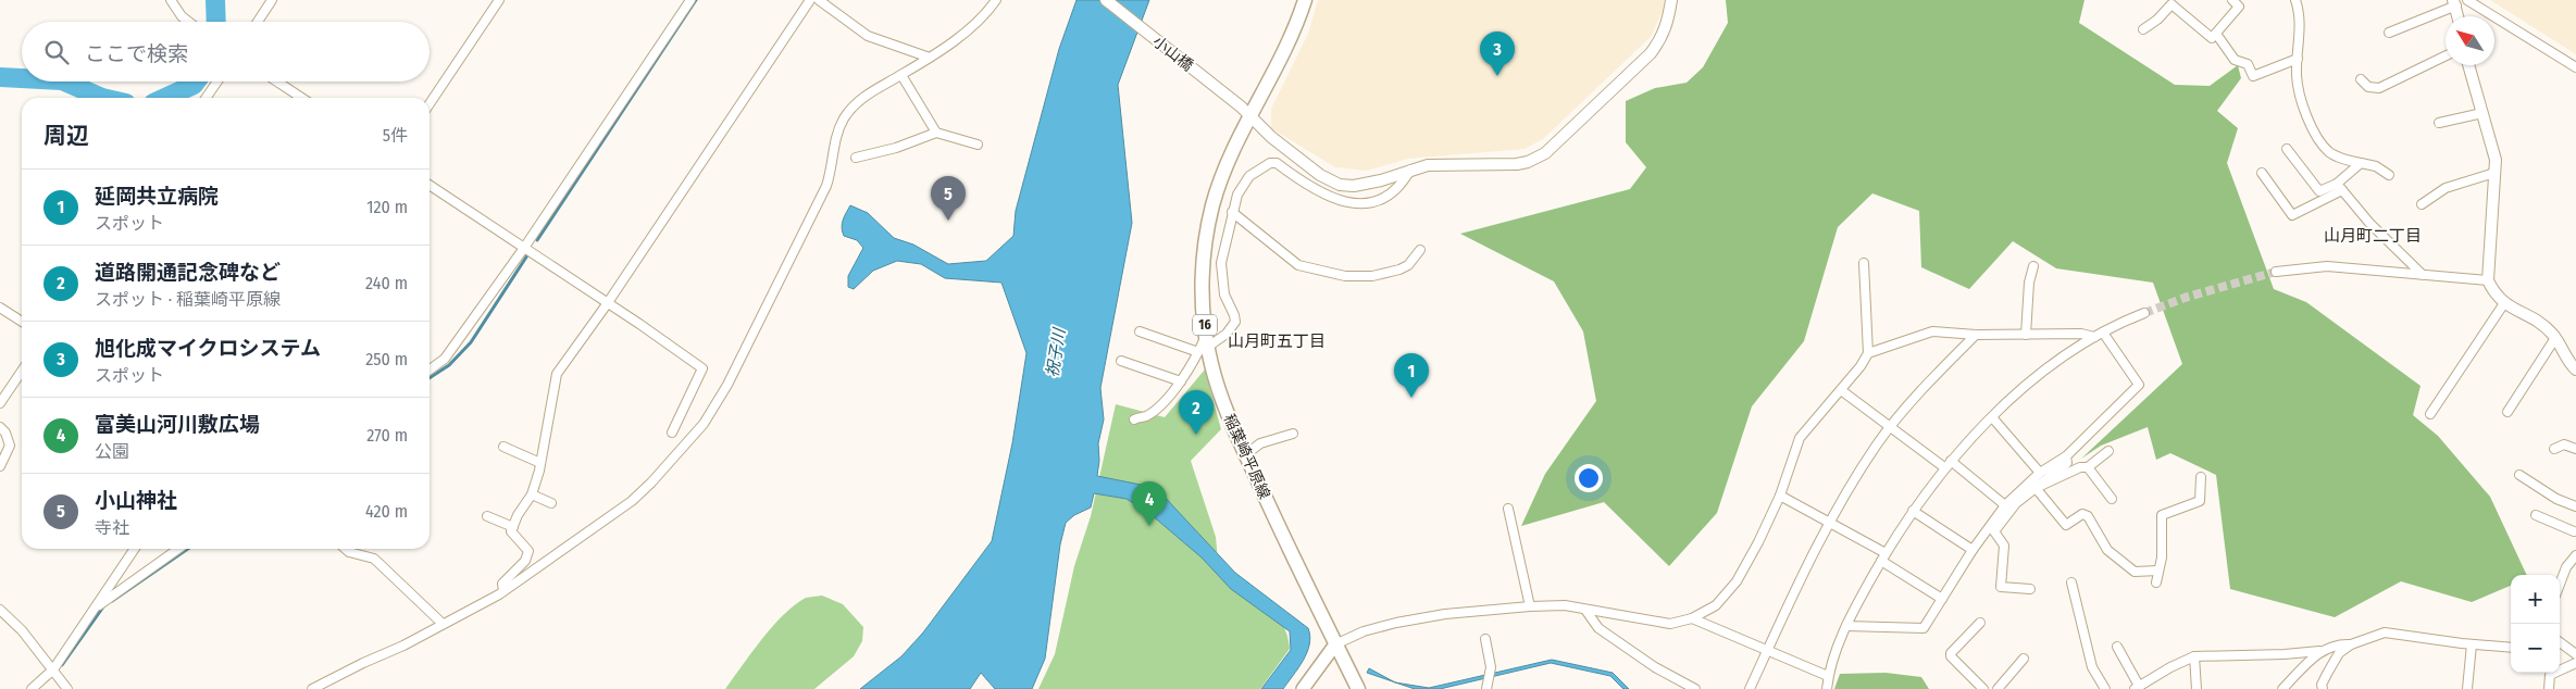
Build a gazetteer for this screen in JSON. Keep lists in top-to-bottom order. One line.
{"streets":{"main road":["16","稲葉崎平原線"],"street":["小山橋"]},"crossings":[["小山橋","稲葉崎平原線"]],"districts":["山月町二丁目","山月町五丁目"],"water":["祝子川"],"north":"top left","page":{"search":"ここで検索","pins":["3","5","1","2","4"],"heading":["周辺","5件"],"list":[{"mark":"1","name":"延岡共立病院","note":"スポット","value":"120 m"},{"mark":"2","name":"道路開通記念碑など","note":"スポット · 稲葉崎平原線","value":"240 m"},{"mark":"3","name":"旭化成マイクロシステム","note":"スポット","value":"250 m"},{"mark":"4","name":"富美山河川敷広場","note":"公園","value":"270 m"},{"mark":"5","name":"小山神社","note":"寺社","value":"420 m"}],"map_buttons":["+","−"]}}
